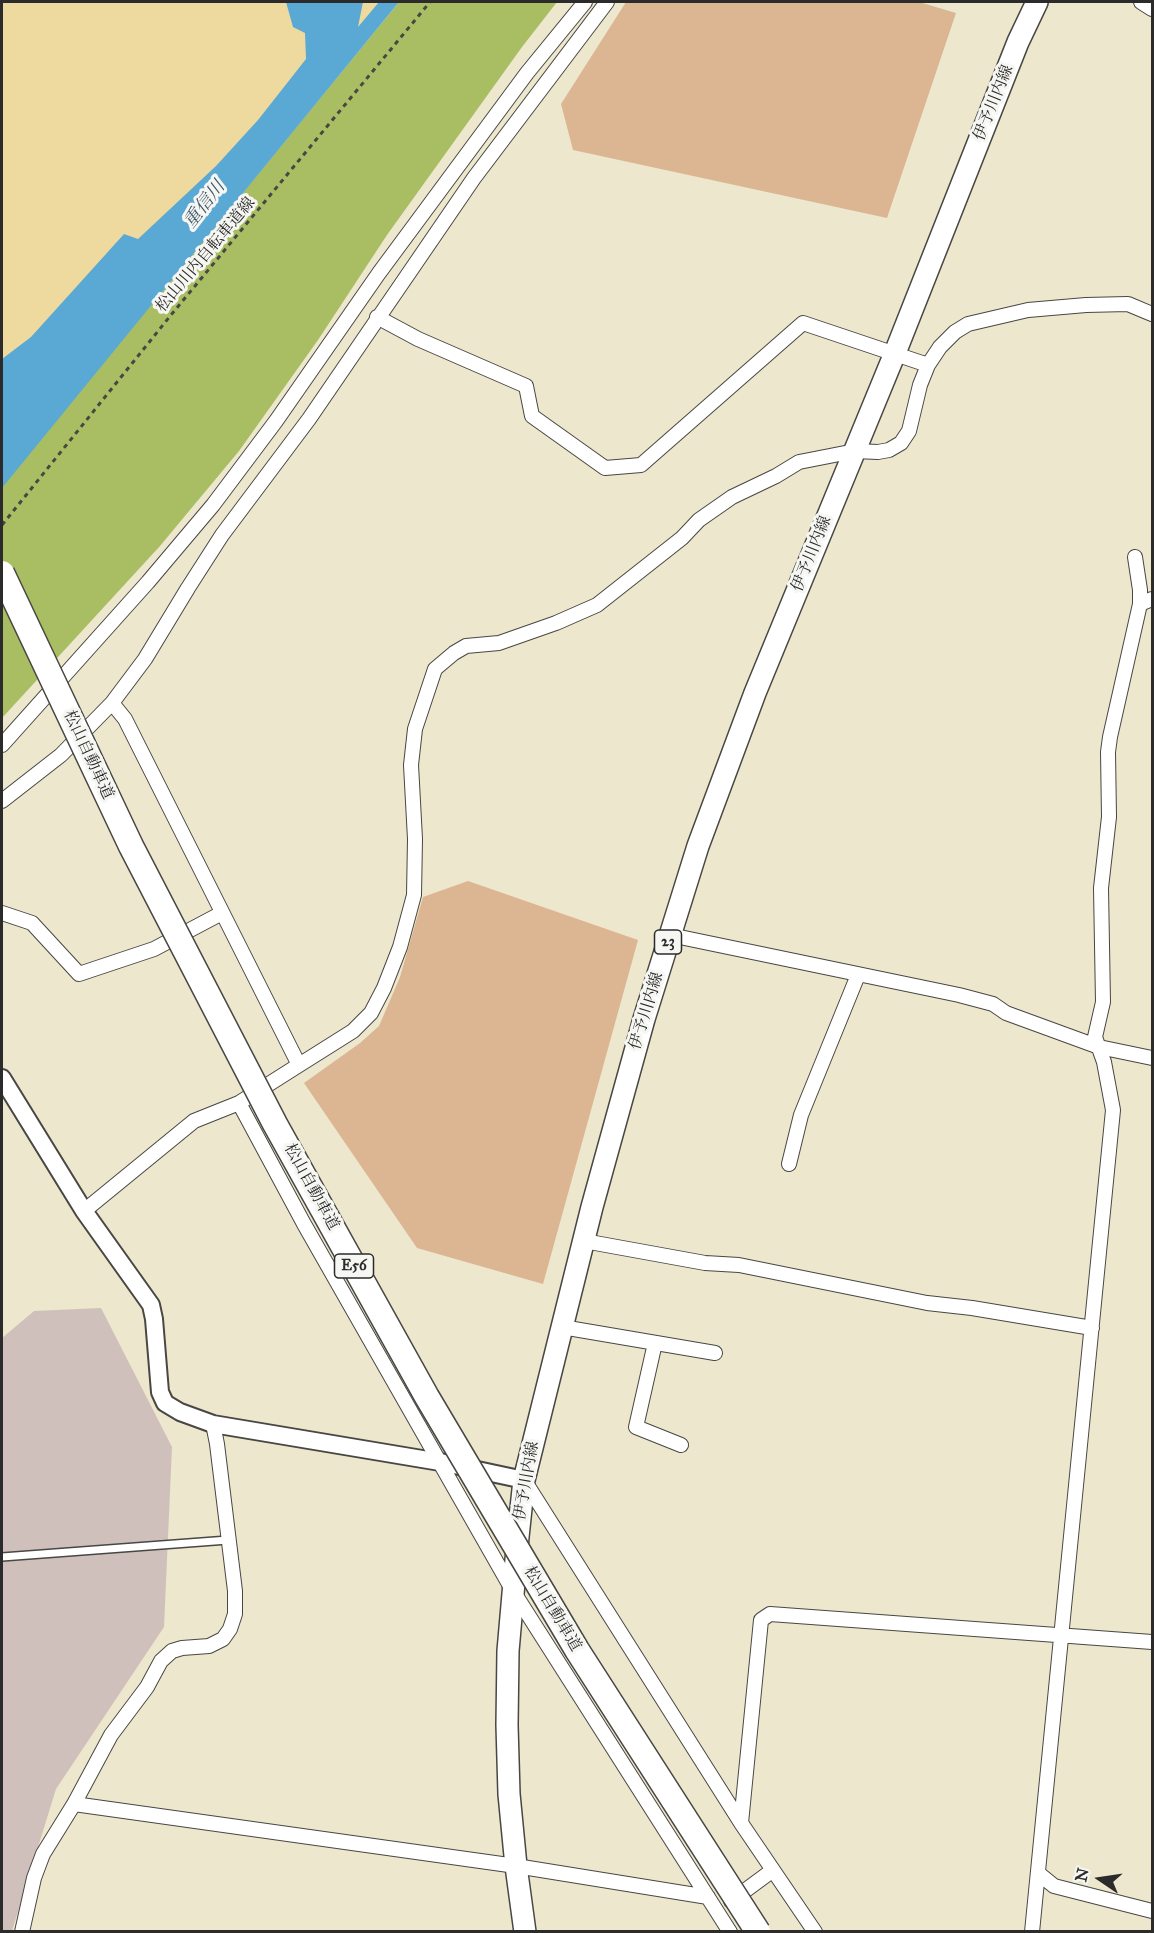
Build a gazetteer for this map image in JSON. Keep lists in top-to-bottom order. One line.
{"streets":{"highway":["松山自動車道","E56"],"main road":["伊予川内線","23"],"path":["松山川内自転車道線"]},"water":["重信川"],"north":"left"}
